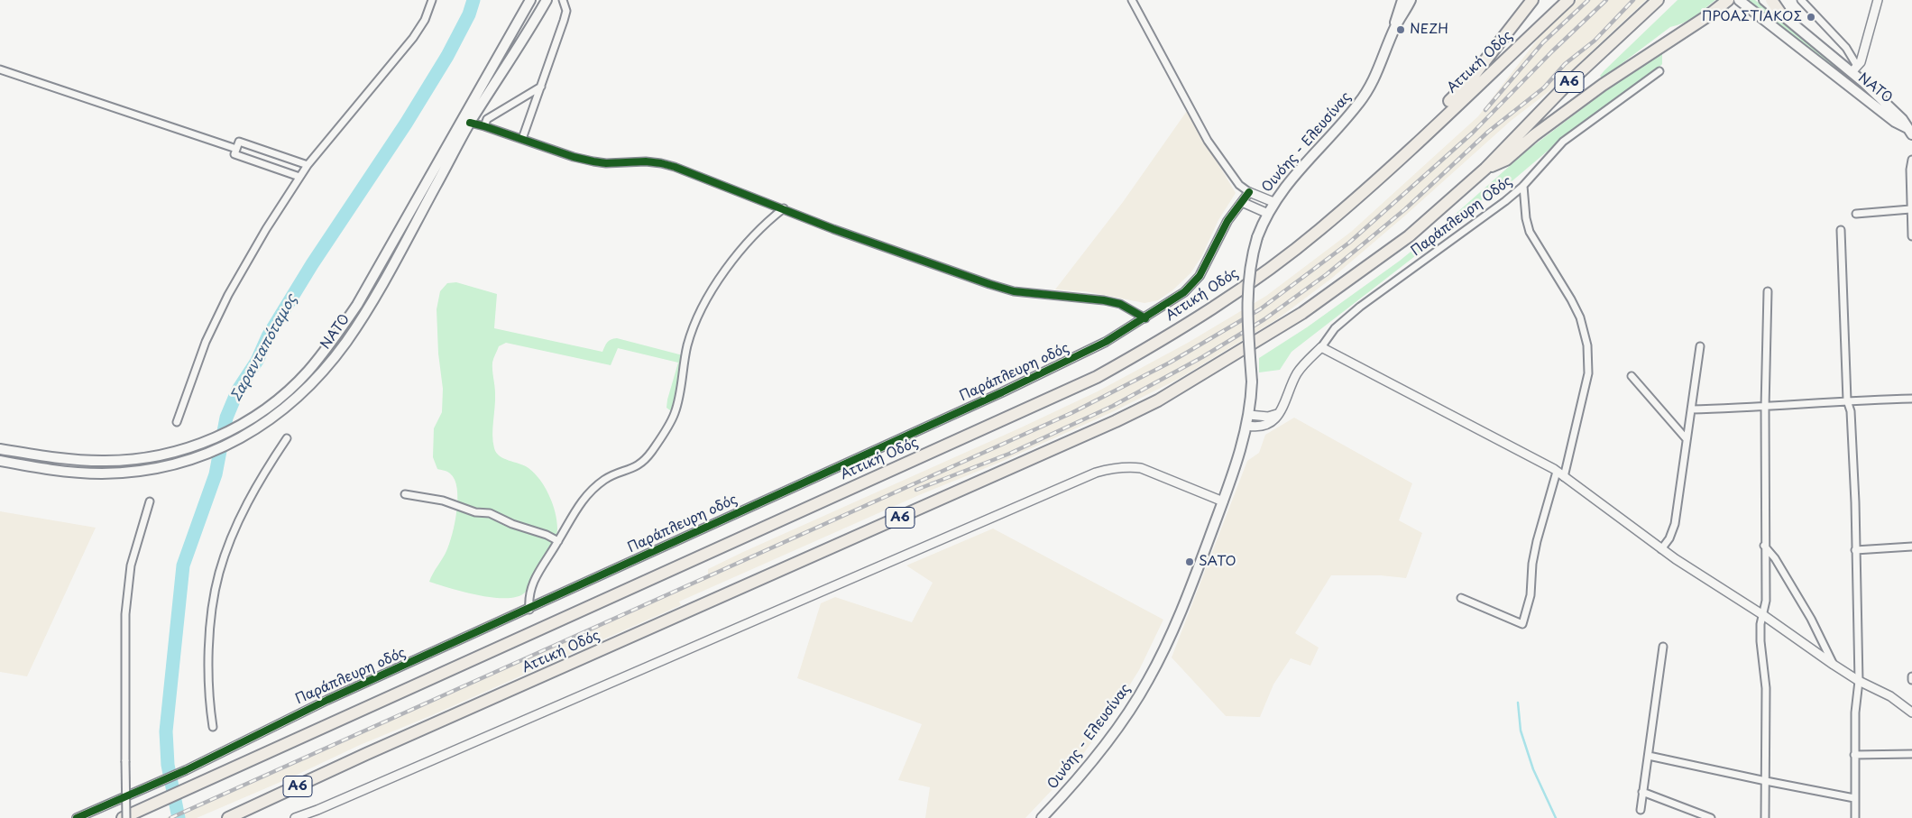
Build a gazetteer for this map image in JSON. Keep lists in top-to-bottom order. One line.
{"streets":{"highway":["Αττική Οδός","Α6"],"main road":["ΝΑΤΟ","Οινόης - Ελευσίνας"],"street":["Παράπλευρη Οδός","Παράπλευρη οδός"]},"water":["Σαρανταπόταμος"],"places":["ΠΡΟΑΣΤΙΑΚΟΣ","ΝΕΖΗ","SATO"]}
